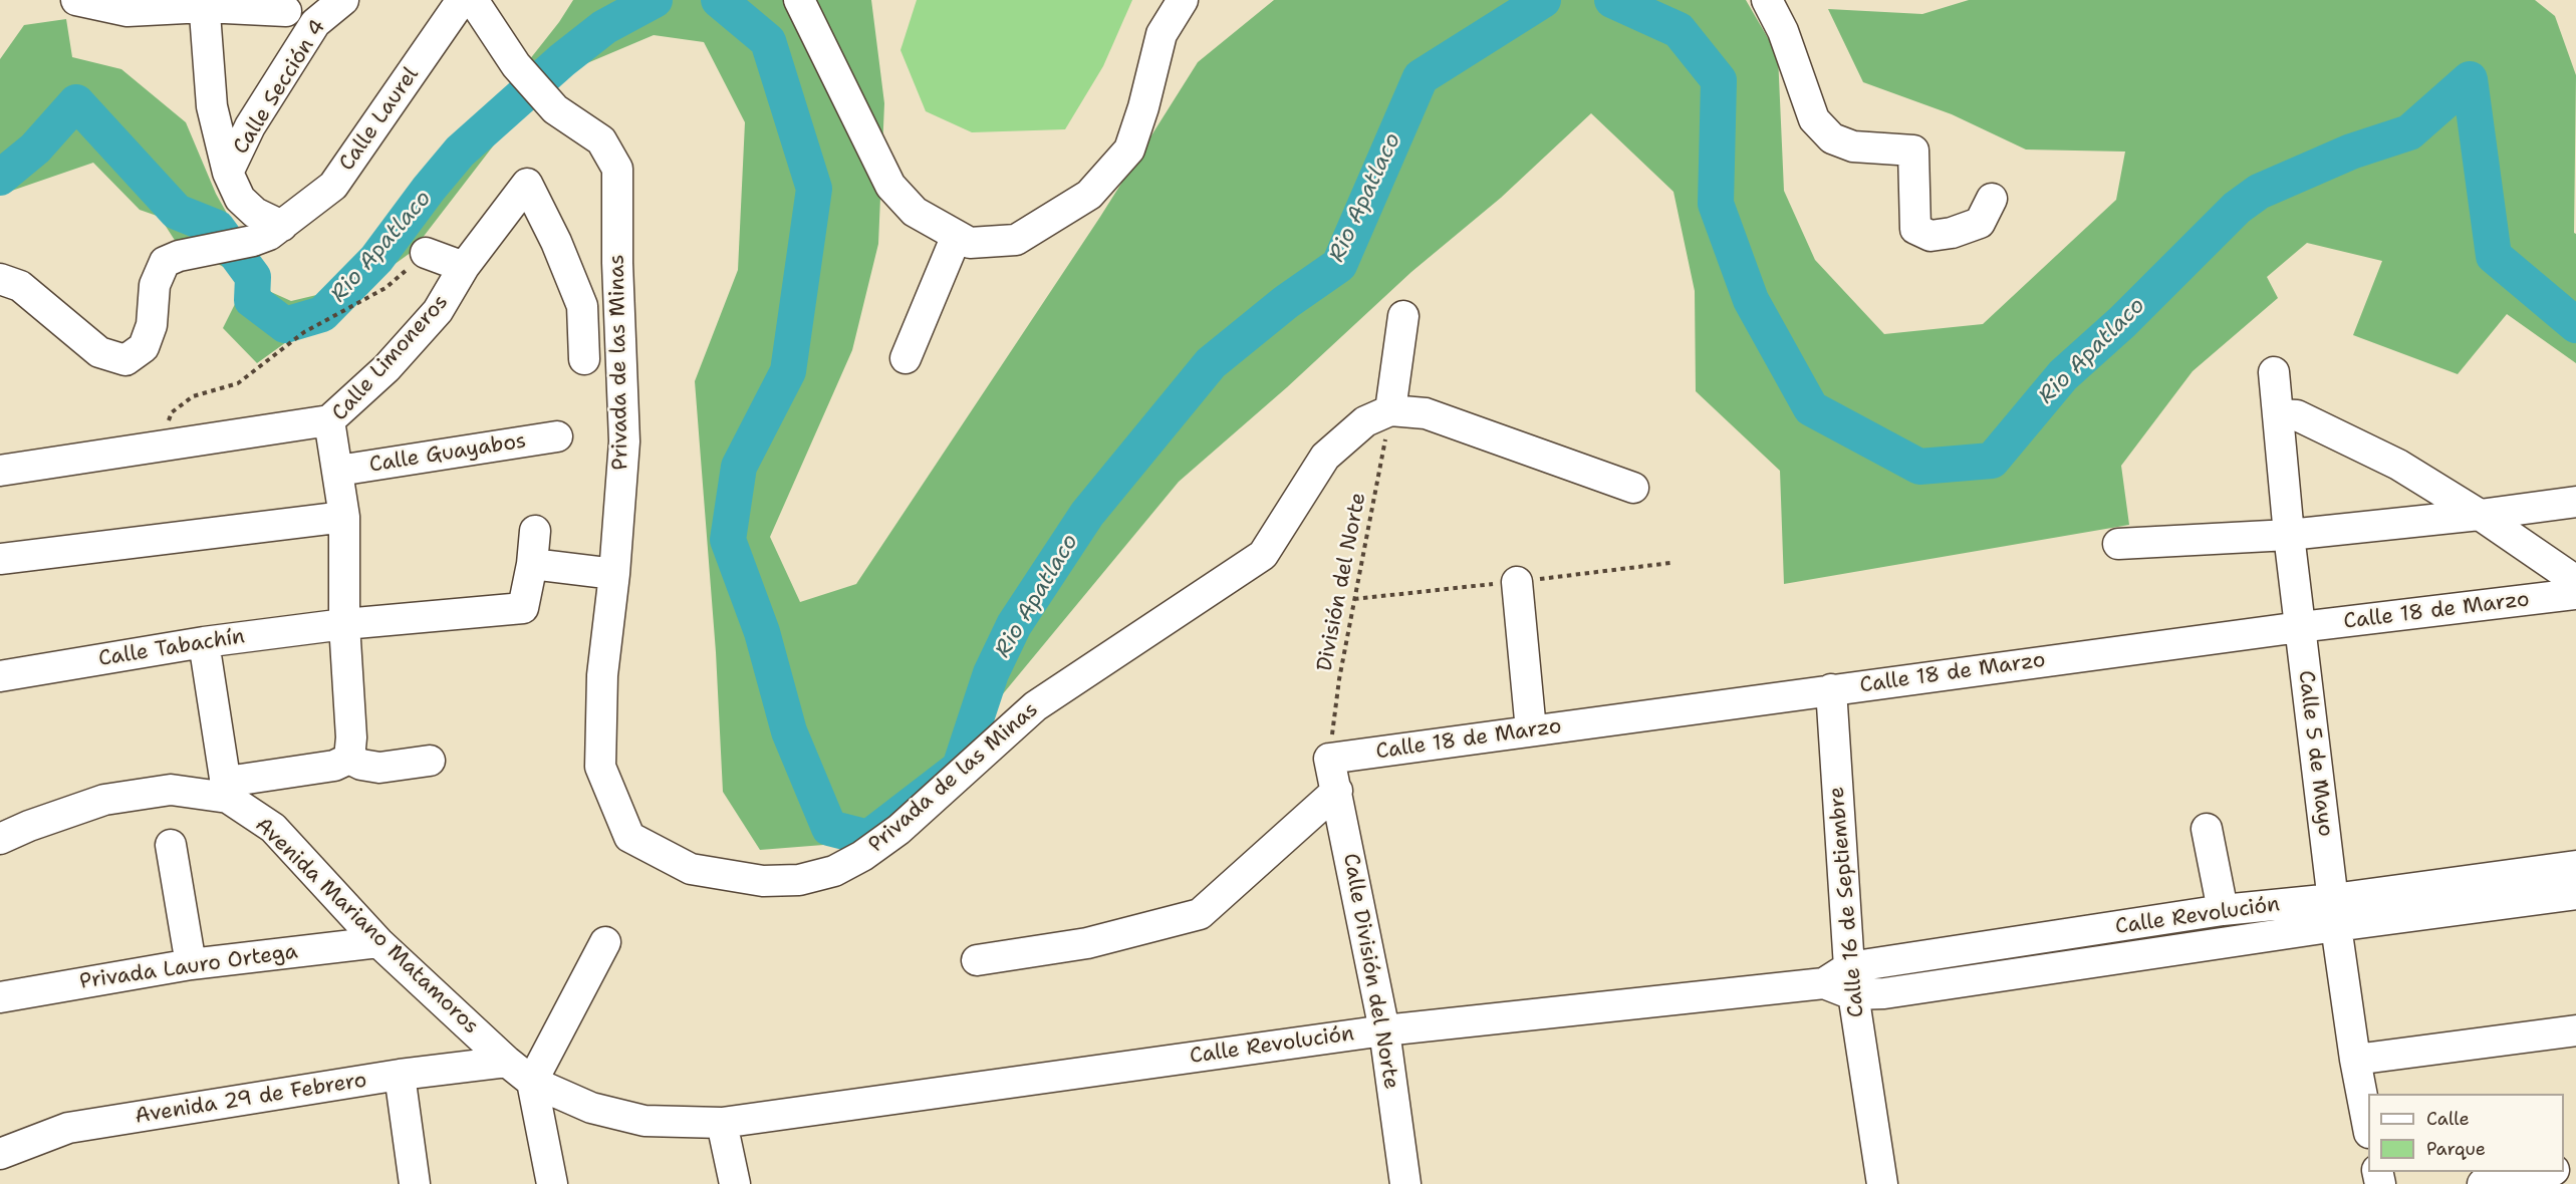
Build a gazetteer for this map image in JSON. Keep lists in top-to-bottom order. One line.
{"streets":{"street":["Calle Sección 4","Calle Laurel","Calle Limoneros","Privada de las Minas","Calle Guayabos","Calle 18 de Marzo","Calle Tabachín","Calle 5 de Mayo","Calle 16 de Septiembre","Calle Revolución","Avenida Mariano Matamoros","Privada Lauro Ortega","Calle División del Norte","Avenida 29 de Febrero"],"path":["División del Norte"]},"crossings":[["Calle Sección 4","Calle Laurel"],["Calle Limoneros","Calle Guayabos"],["Calle Limoneros","Calle Tabachín"],["Privada de las Minas","División del Norte"],["División del Norte","Calle 18 de Marzo"],["División del Norte","Calle División del Norte"],["Calle 18 de Marzo","Calle 5 de Mayo"],["Calle 18 de Marzo","Calle 16 de Septiembre"],["Calle 18 de Marzo","Calle División del Norte"],["Calle 5 de Mayo","Calle Revolución"],["Calle 16 de Septiembre","Calle Revolución"],["Calle Revolución","Avenida Mariano Matamoros"],["Calle Revolución","Calle División del Norte"],["Avenida Mariano Matamoros","Privada Lauro Ortega"],["Avenida Mariano Matamoros","Avenida 29 de Febrero"]],"water":["Rio Apatlaco"],"legend":["Calle","Parque"]}
